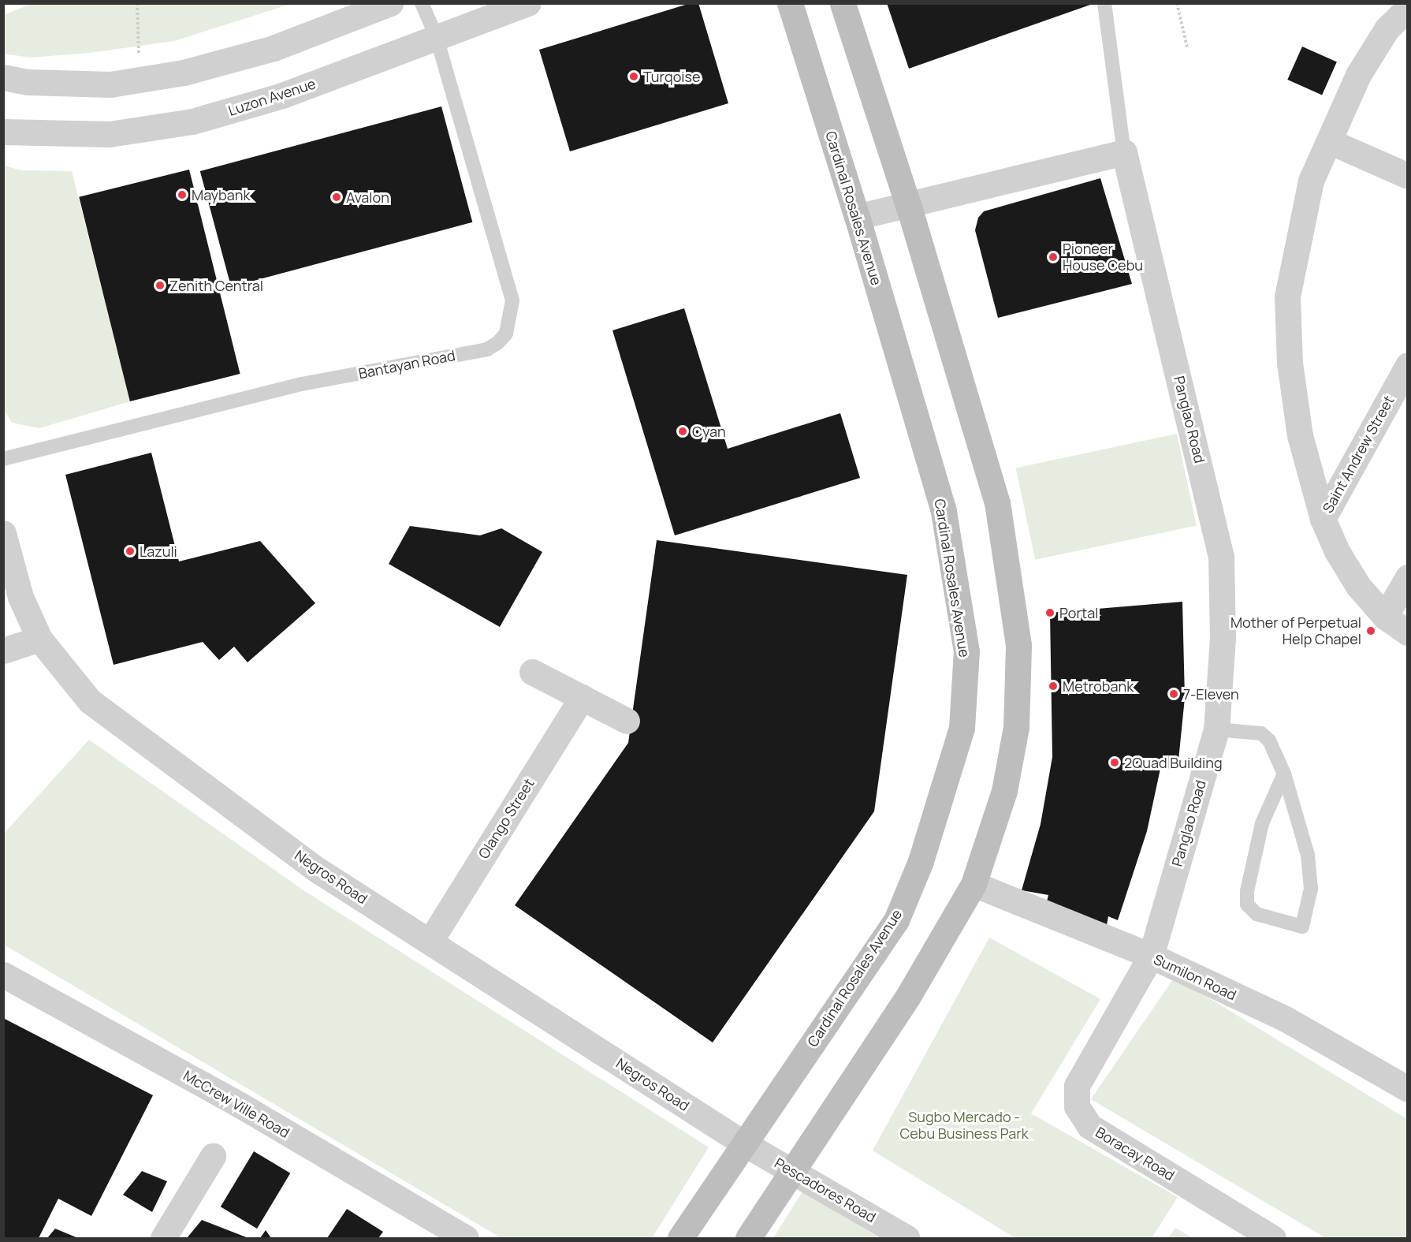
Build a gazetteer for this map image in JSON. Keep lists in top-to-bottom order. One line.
{"streets":{"main road":["Cardinal Rosales Avenue"],"street":["Luzon Avenue","Panglao Road","Saint Andrew Street","Olango Street","Negros Road","Sumilon Road","McCrew Ville Road","Boracay Road","Pescadores Road"],"lane":["Bantayan Road"]},"crossings":[["Luzon Avenue","Bantayan Road"],["Cardinal Rosales Avenue","Negros Road"],["Cardinal Rosales Avenue","Pescadores Road"],["Panglao Road","Sumilon Road"],["Panglao Road","Boracay Road"],["Olango Street","Negros Road"],["Negros Road","Pescadores Road"],["Sumilon Road","Boracay Road"]],"parks":["Sugbo Mercado - Cebu Business Park"],"places":["Turqoise","Maybank","Avalon","Pioneer House Cebu","Zenith Central","Cyan","Lazuli","Portal","Mother of Perpetual Help Chapel","Metrobank","7-Eleven","2Quad Building"]}
